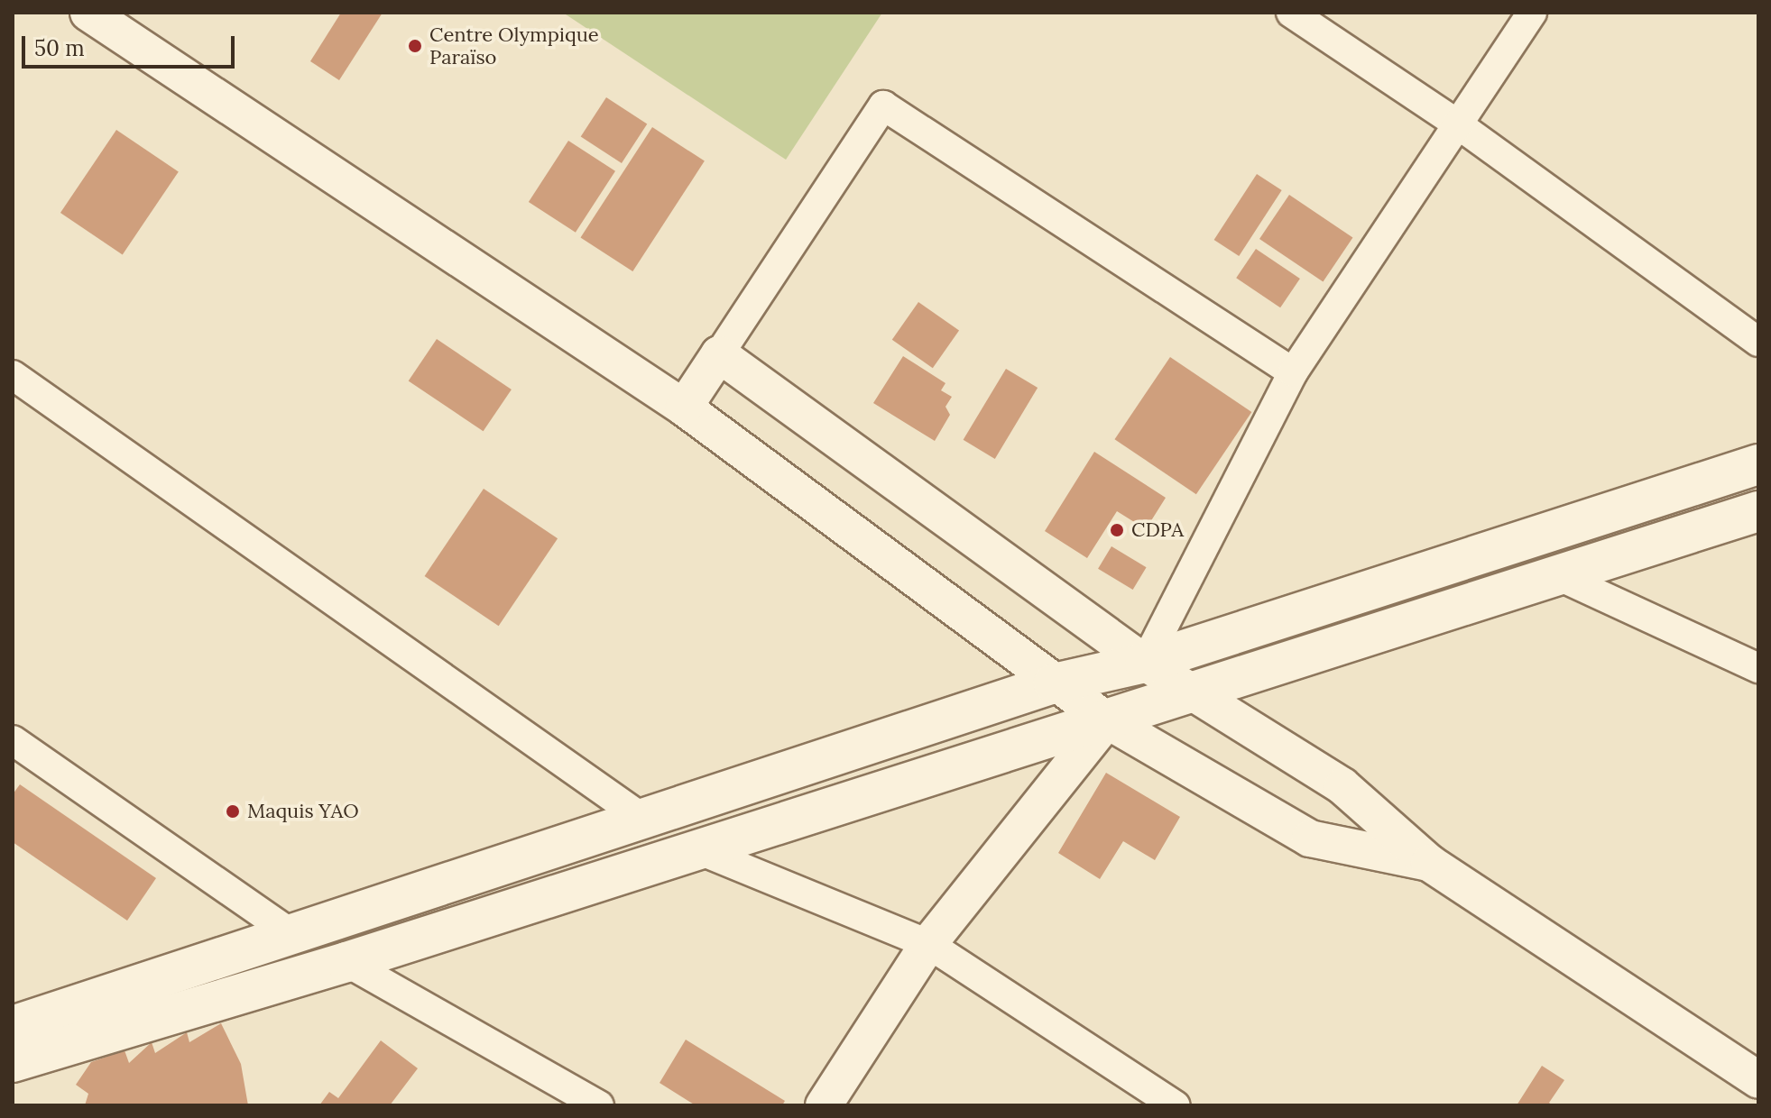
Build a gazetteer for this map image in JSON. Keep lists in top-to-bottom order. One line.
{"places":["Centre Olympique Paraïso","CDPA","Maquis YAO"],"scale_bar":"50 m"}
